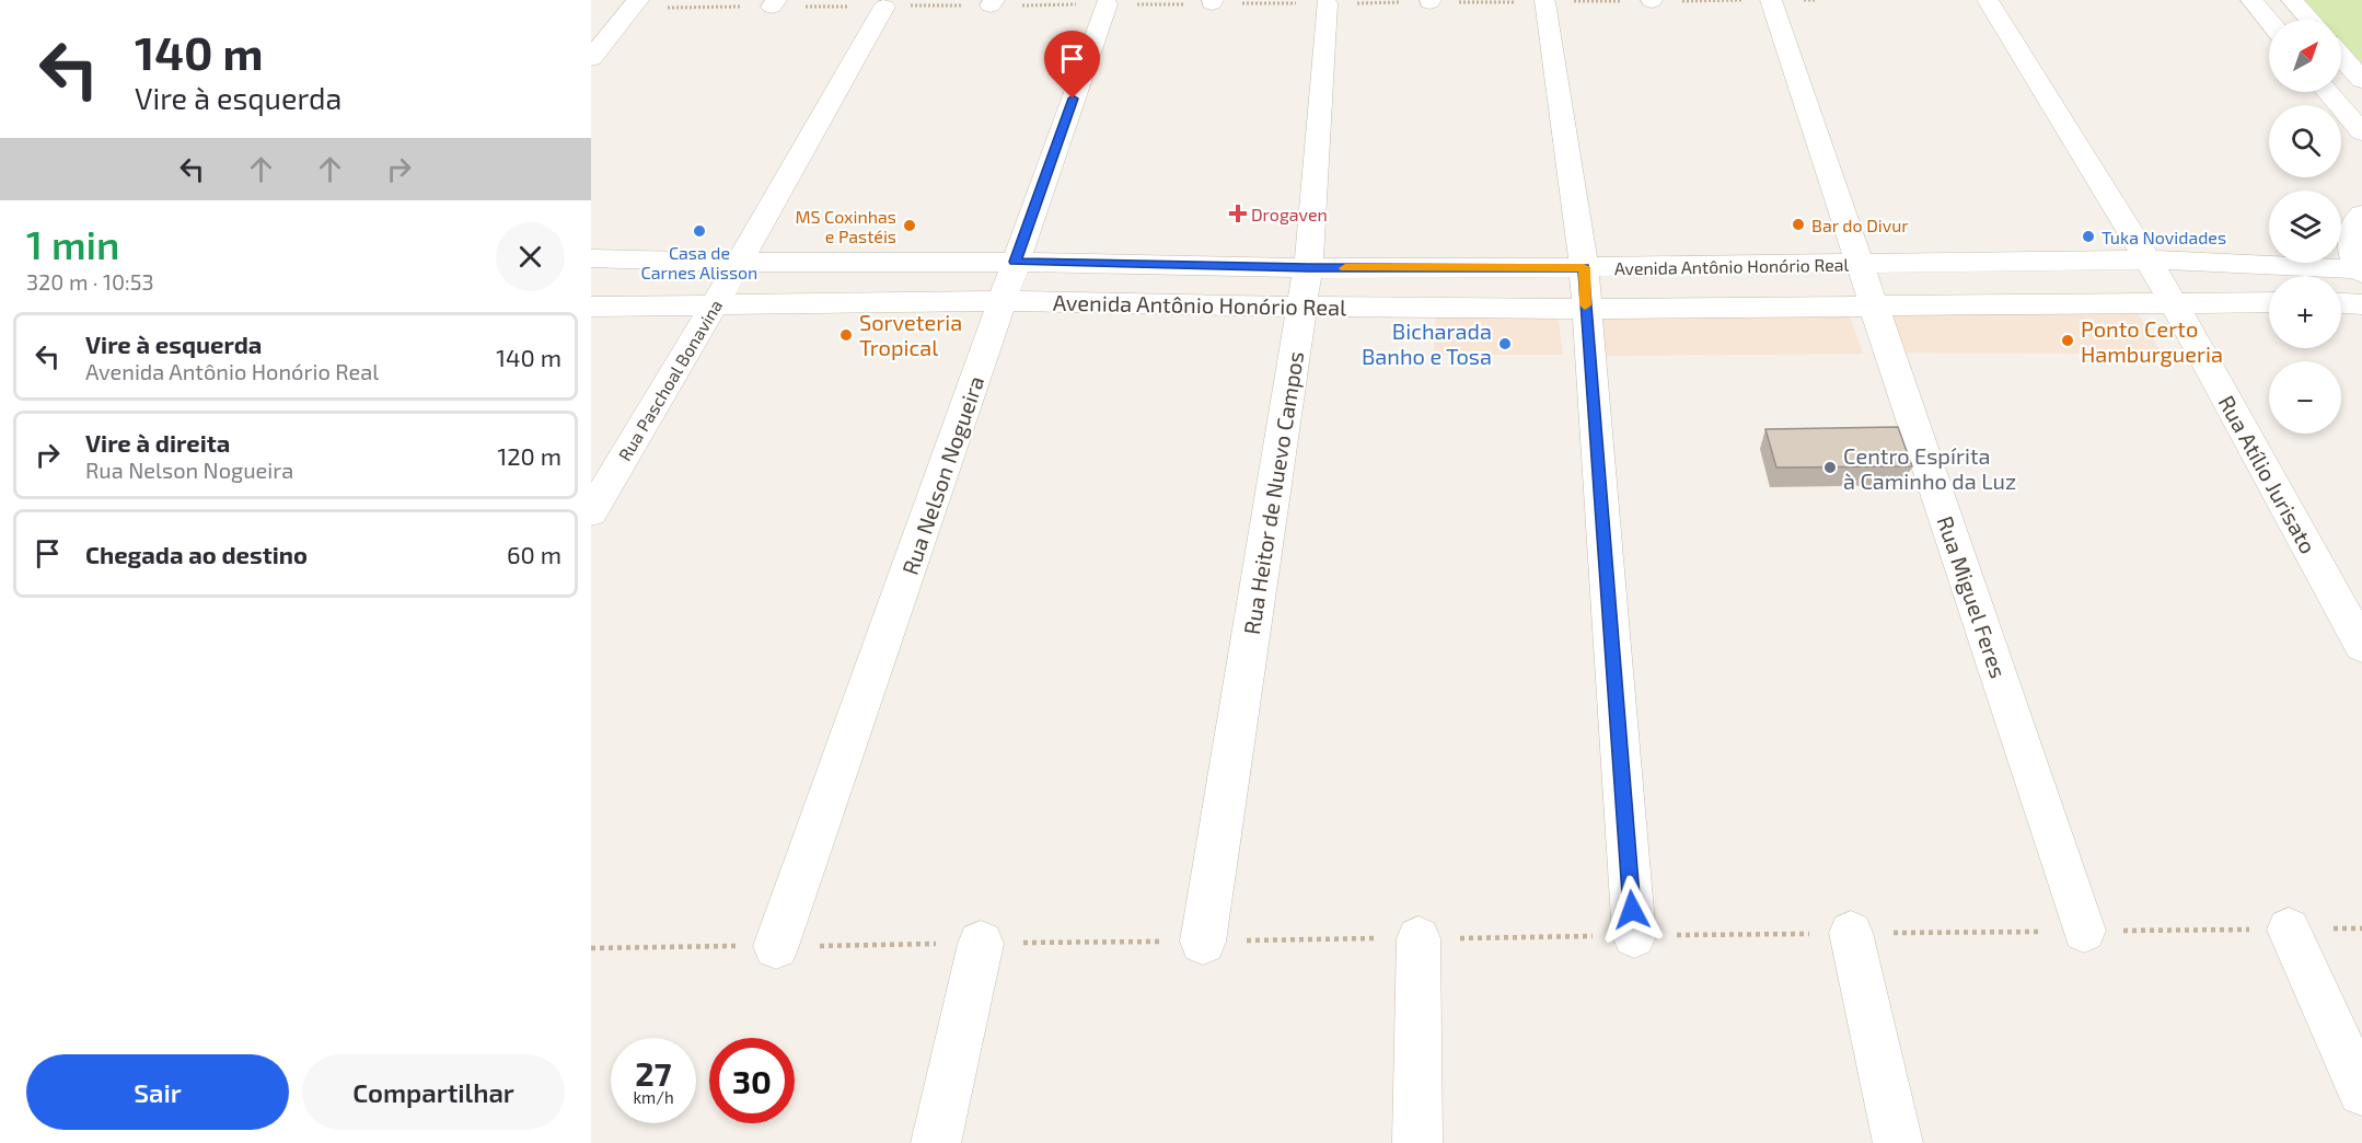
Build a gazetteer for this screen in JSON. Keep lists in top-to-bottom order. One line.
{"streets":{"street":["Avenida Antônio Honório Real","Rua Paschoal Bonavina","Rua Atílio Jurisato","Rua Nelson Nogueira","Rua Heitor de Nuevo Campos","Rua Miguel Feres"]},"crossings":[["Avenida Antônio Honório Real","Rua Paschoal Bonavina"],["Avenida Antônio Honório Real","Rua Atílio Jurisato"],["Avenida Antônio Honório Real","Rua Nelson Nogueira"],["Avenida Antônio Honório Real","Rua Heitor de Nuevo Campos"],["Avenida Antônio Honório Real","Rua Miguel Feres"]],"places":{"health":["Drogaven"],"other":["Bar do Divur","MS Coxinhas e Pastéis","Casa de Carnes Alisson","Tuka Novidades","Sorveteria Tropical","Ponto Certo Hamburgueria","Bicharada Banho e Tosa","Centro Espírita à Caminho da Luz"]},"north":"top right","page":{"turn":["140 m","Vire à esquerda"],"map_buttons":["+","−"],"heading":["1 min","320 m · 10:53"],"list":[{"name":"Vire à esquerda","note":"Avenida Antônio Honório Real","value":"140 m"},{"name":"Vire à direita","note":"Rua Nelson Nogueira","value":"120 m"},{"name":"Chegada ao destino","value":"60 m"}],"speed":"27 km/h","limit":"30","buttons":["Sair","Compartilhar"]}}
